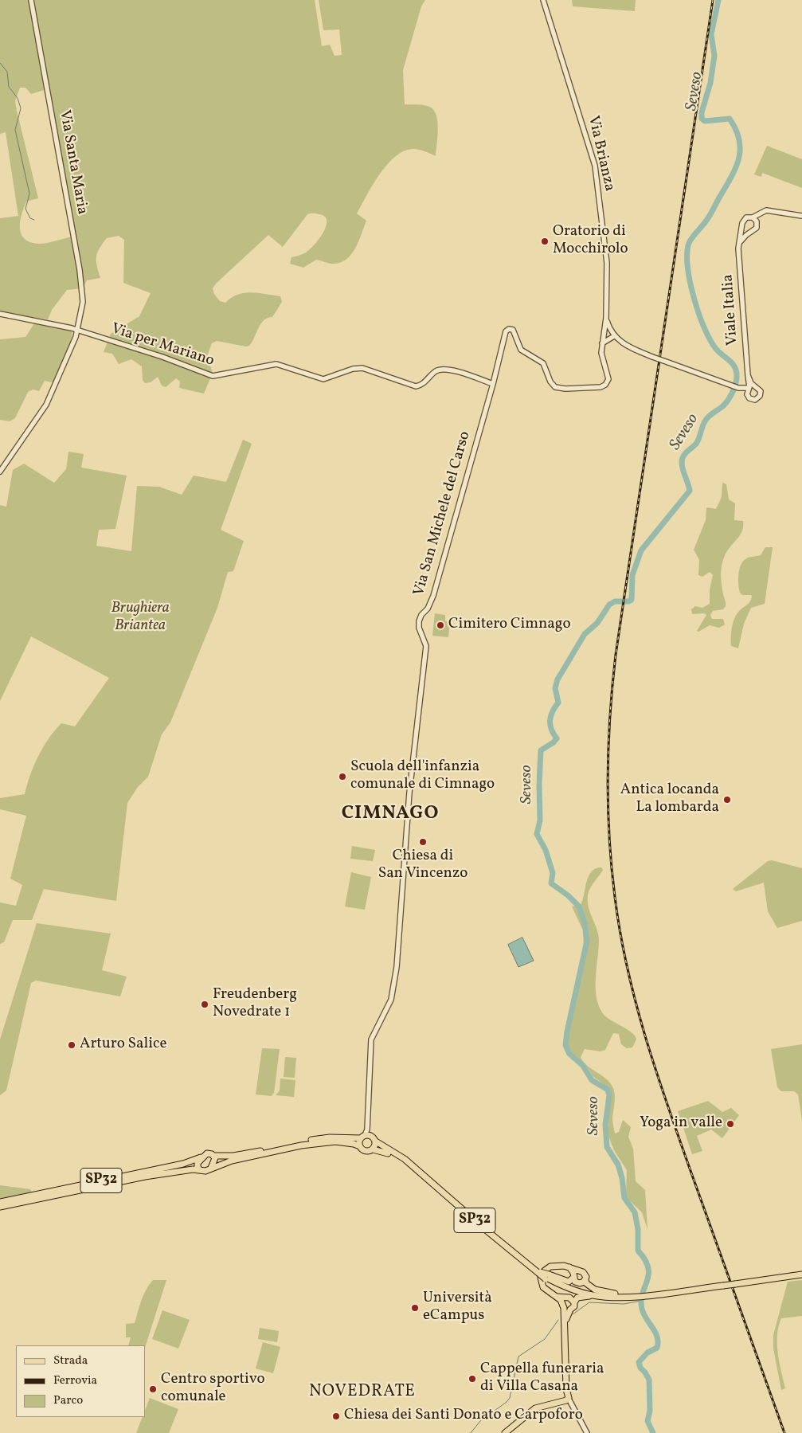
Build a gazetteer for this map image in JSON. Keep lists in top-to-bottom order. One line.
{"streets":{"main road":["SP32"],"street":["Via Brianza","Via Santa Maria","Viale Italia","Via per Mariano","Via San Michele del Carso"]},"crossings":[["Via Santa Maria","Via per Mariano"],["Via per Mariano","Via San Michele del Carso"],["Via San Michele del Carso","SP32"]],"districts":["CIMNAGO","NOVEDRATE"],"water":["Seveso"],"parks":["Brughiera Briantea"],"places":["Oratorio di Mocchirolo","Cimitero Cimnago","Scuola dell'infanzia comunale di Cimnago","Antica locanda La lombarda","Chiesa di San Vincenzo","Freudenberg Novedrate 1","Arturo Salice","Yoga in valle","Università eCampus","Cappella funeraria di Villa Casana","Centro sportivo comunale","Chiesa dei Santi Donato e Carpoforo"],"legend":["Strada","Ferrovia","Parco"]}
